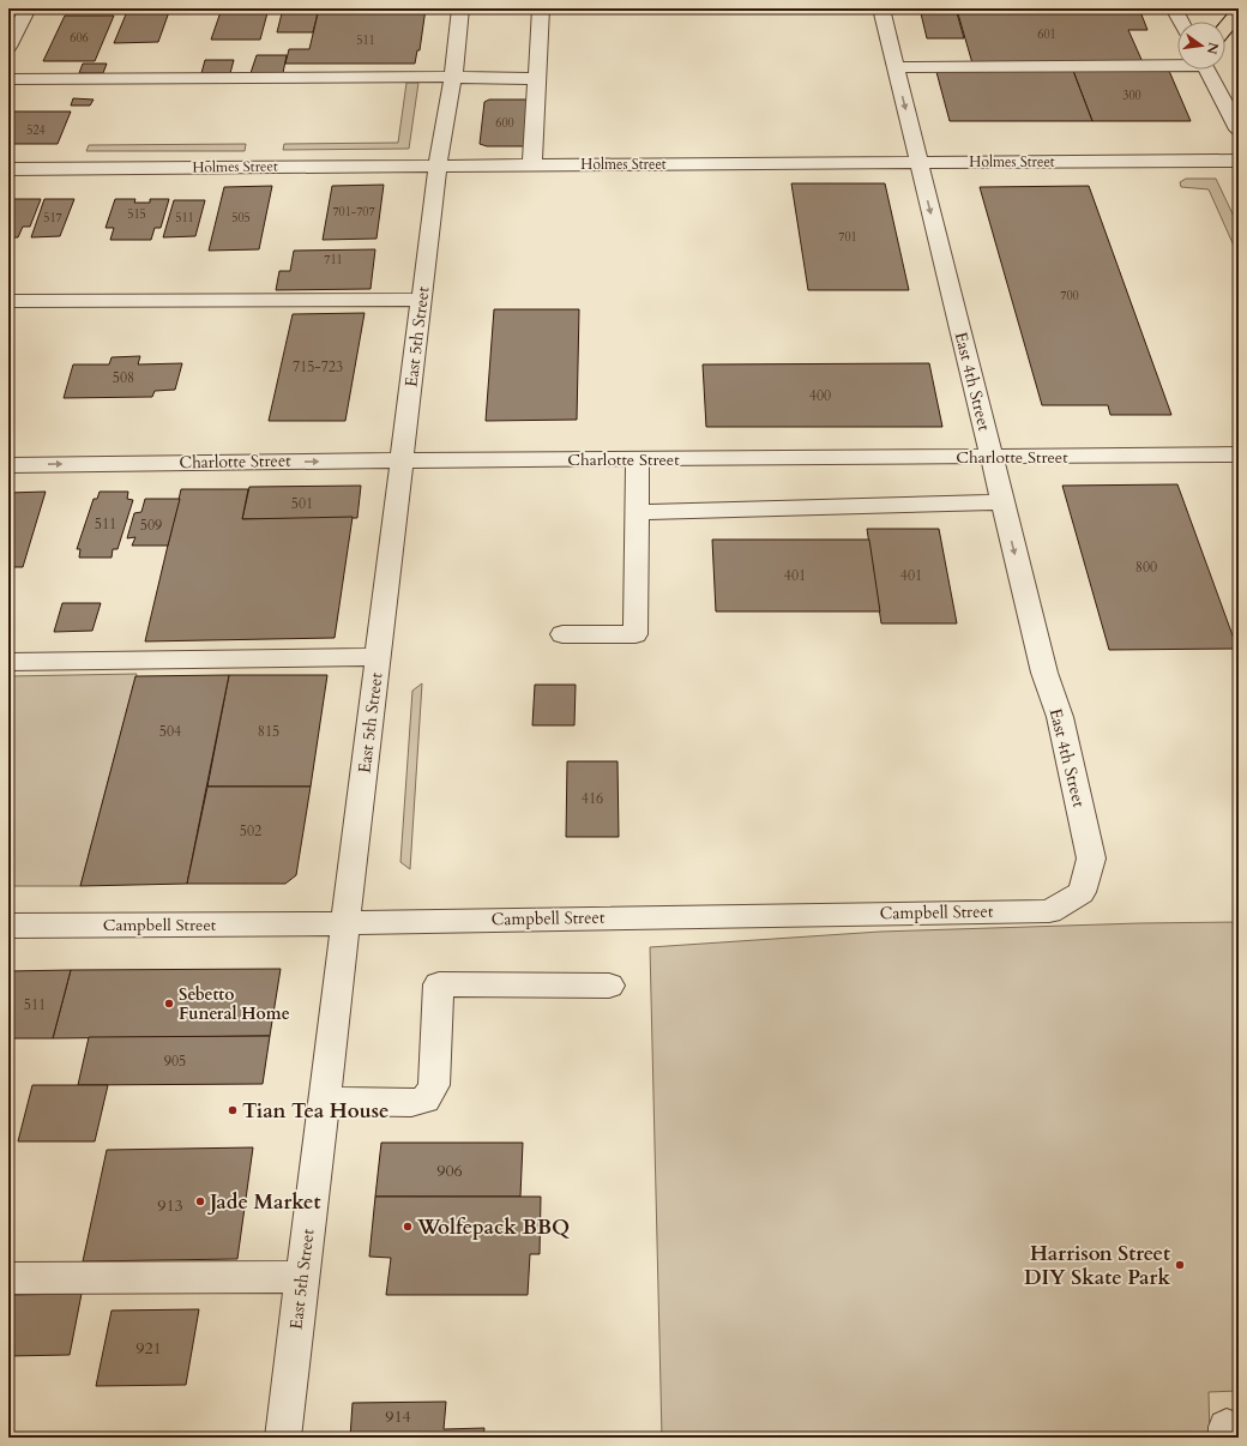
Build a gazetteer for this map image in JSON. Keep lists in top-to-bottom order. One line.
{"streets":{"street":["Holmes Street","East 5th Street","East 4th Street","Charlotte Street","Campbell Street"]},"crossings":[["Holmes Street","East 5th Street"],["Holmes Street","East 4th Street"],["East 5th Street","Charlotte Street"],["East 5th Street","Campbell Street"],["East 4th Street","Charlotte Street"],["East 4th Street","Campbell Street"]],"one_way":["East 4th Street"],"places":["Sebetto Funeral Home","Tian Tea House","Jade Market","Wolfepack BBQ","Harrison Street DIY Skate Park"],"house_numbers":["601","606","511","300","600","524","701-707","515","517","511","505","701","711","700","715-723","508","400","501","511","509","800","401","401","504","815","416","502","511","905","906","913","921","914"],"north":"right"}
